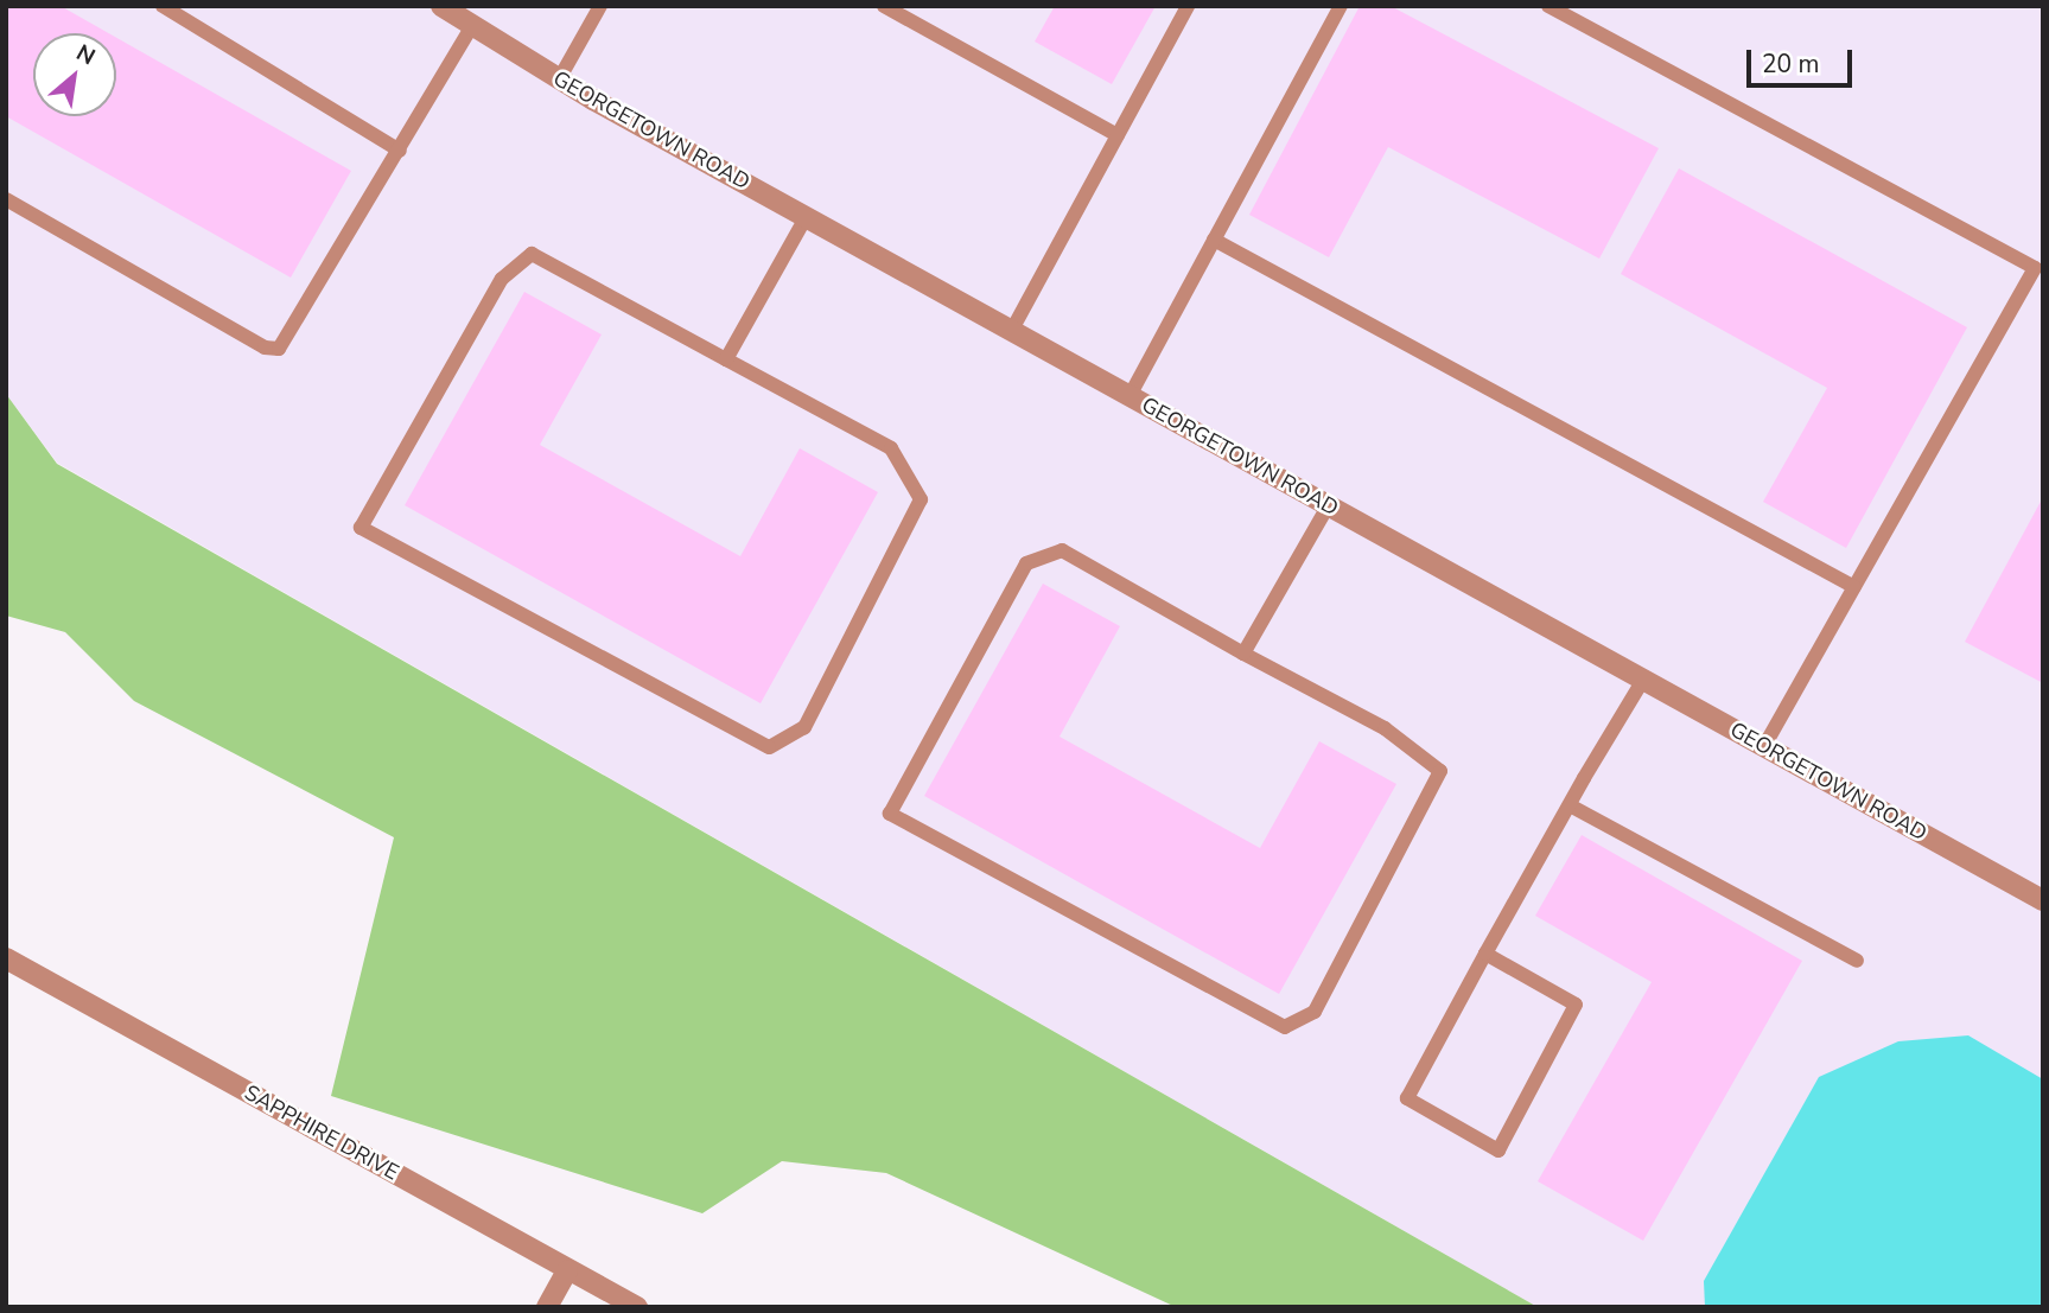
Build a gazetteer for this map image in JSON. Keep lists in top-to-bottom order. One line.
{"streets":{"street":["GEORGETOWN ROAD","SAPPHIRE DRIVE"]},"scale_bar":"20 m","north":"top right"}
